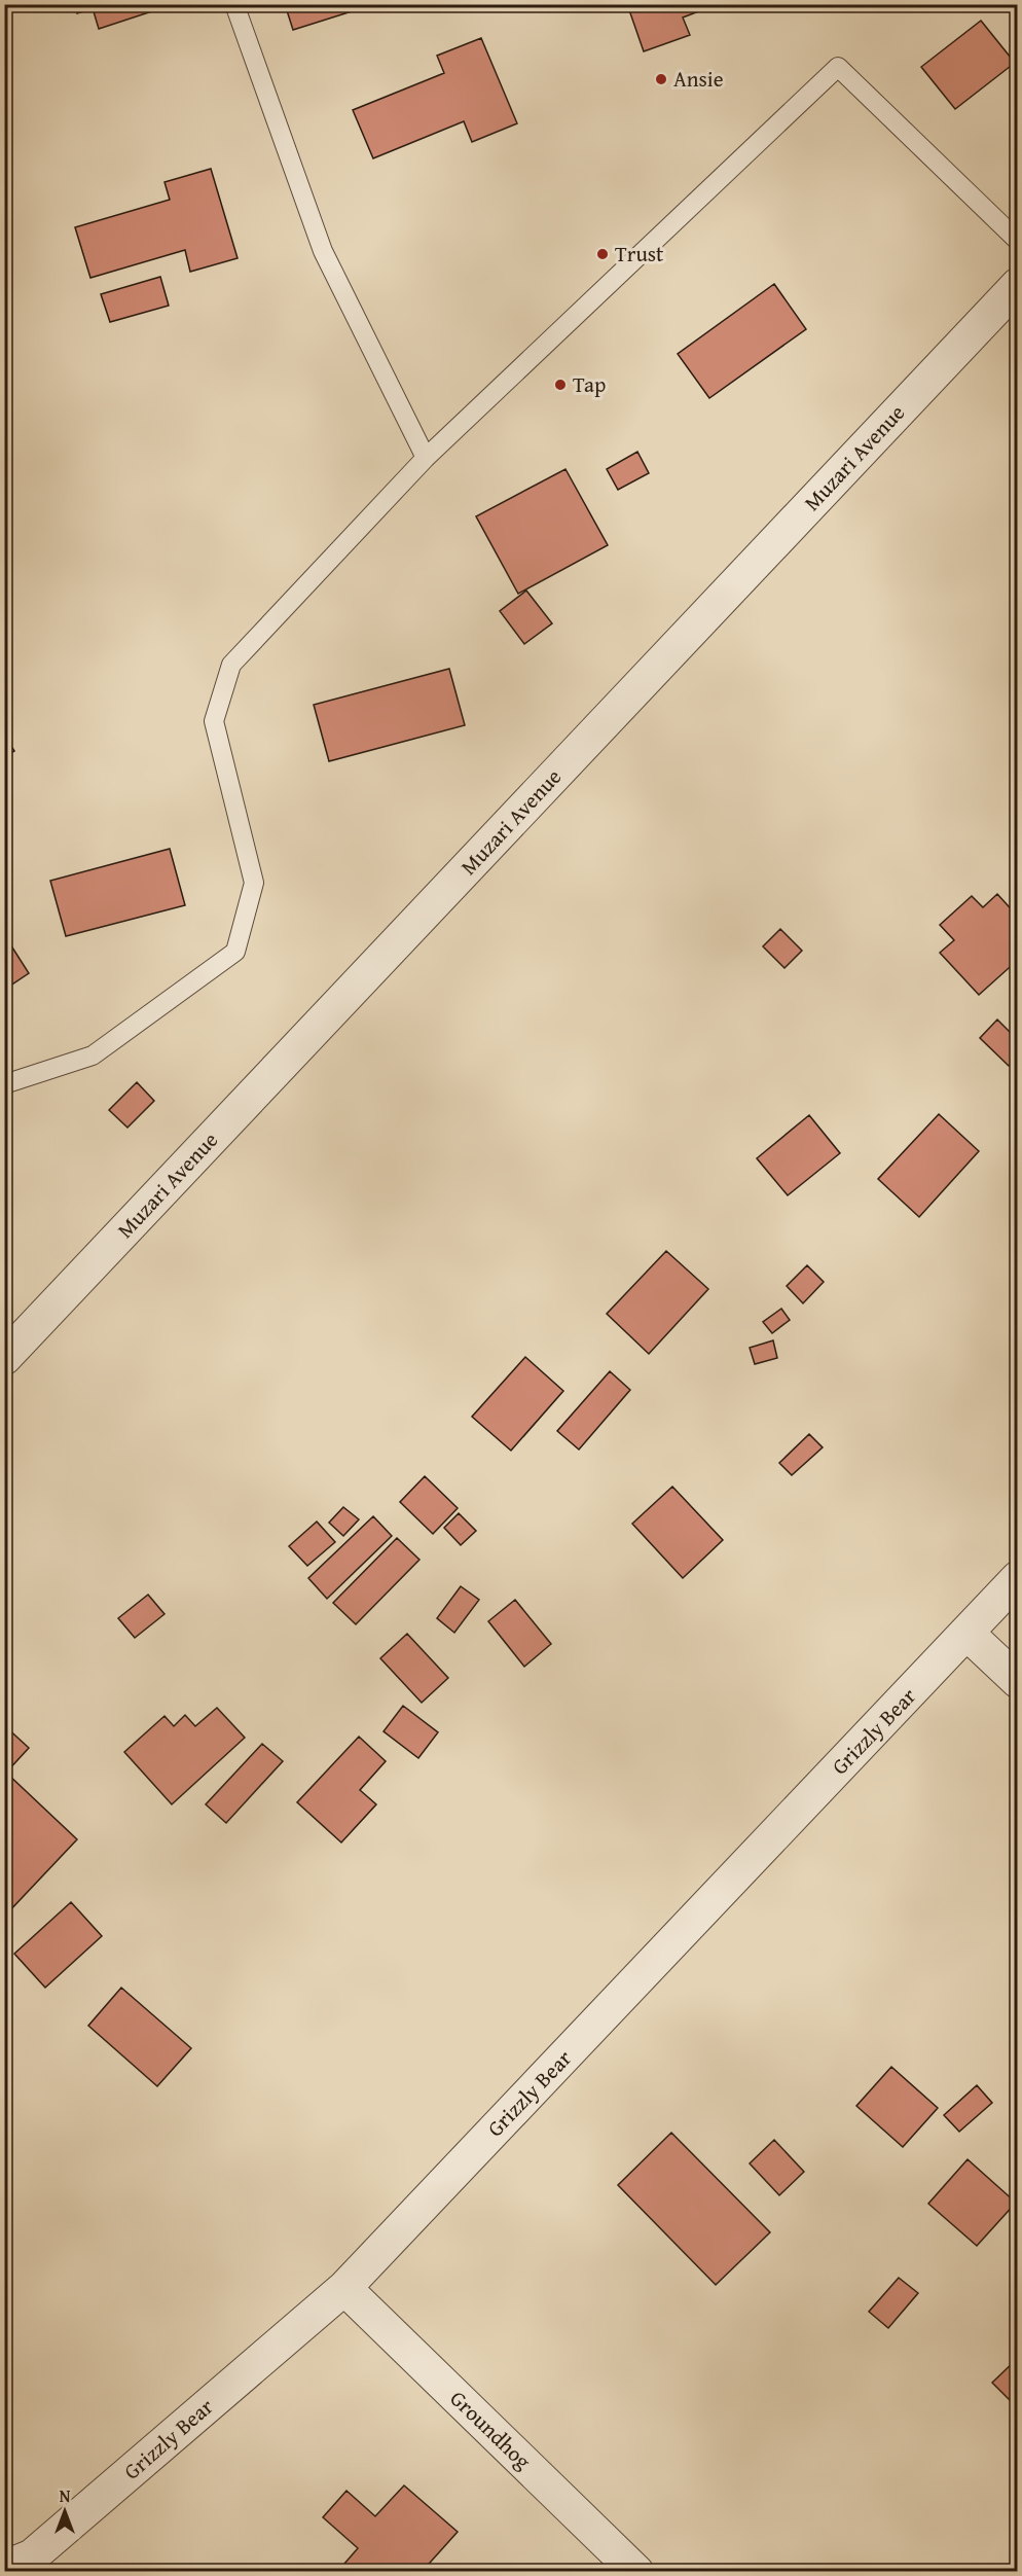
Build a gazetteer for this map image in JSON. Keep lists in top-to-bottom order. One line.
{"streets":{"street":["Muzari Avenue","Grizzly Bear","Groundhog"]},"crossings":[["Grizzly Bear","Groundhog"]],"places":["Ansie","Trust","Tap"],"north":"top"}
